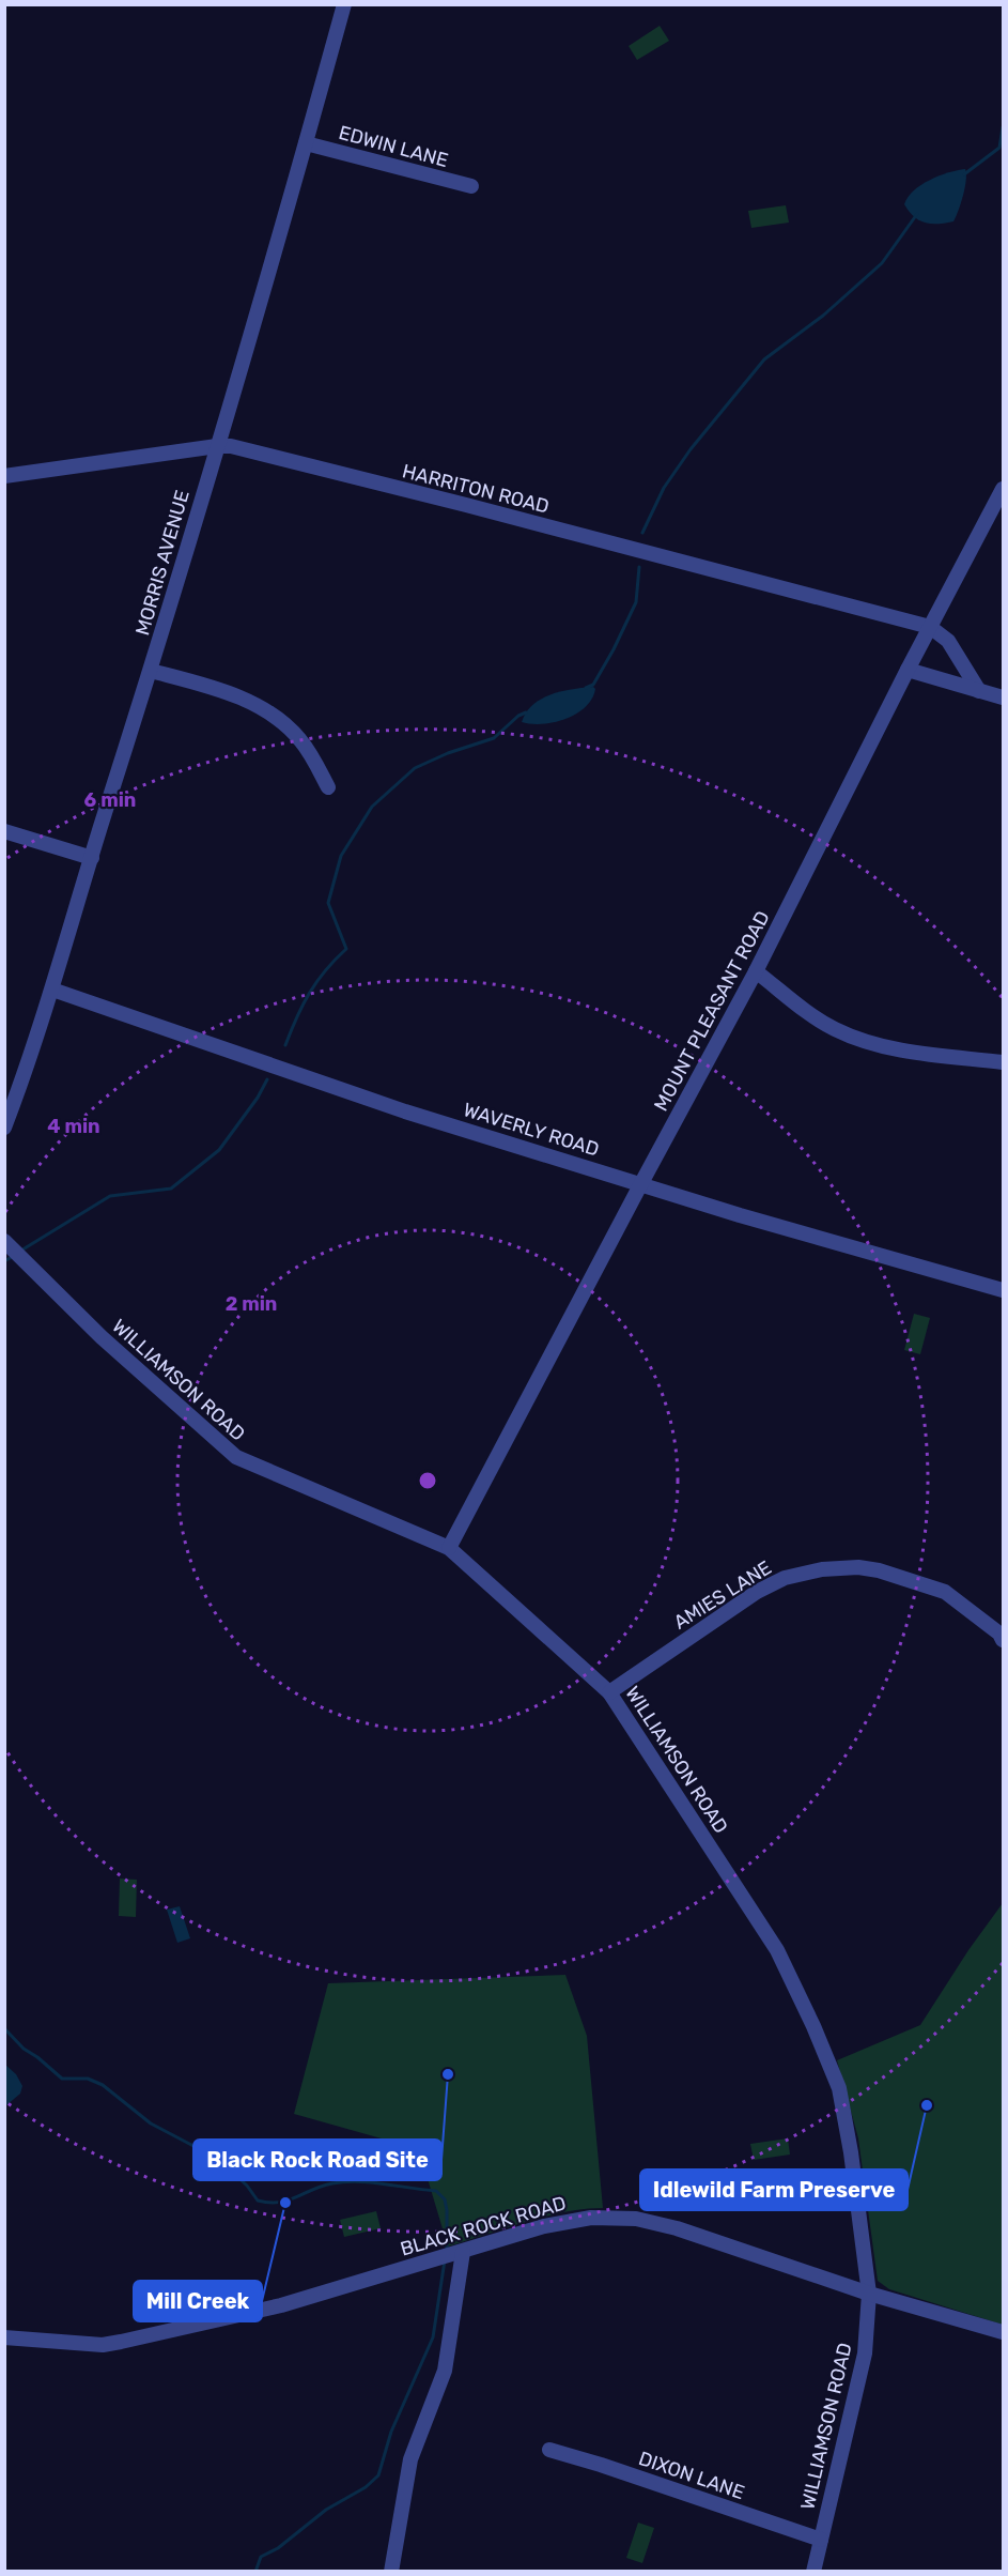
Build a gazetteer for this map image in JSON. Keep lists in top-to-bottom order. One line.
{"streets":{"street":["EDWIN LANE","HARRITON ROAD","MORRIS AVENUE","MOUNT PLEASANT ROAD","WAVERLY ROAD","WILLIAMSON ROAD","AMIES LANE","BLACK ROCK ROAD","DIXON LANE"]},"crossings":[["EDWIN LANE","MORRIS AVENUE"],["HARRITON ROAD","MORRIS AVENUE"],["HARRITON ROAD","MOUNT PLEASANT ROAD"],["MORRIS AVENUE","WAVERLY ROAD"],["MOUNT PLEASANT ROAD","WAVERLY ROAD"],["MOUNT PLEASANT ROAD","WILLIAMSON ROAD"],["WILLIAMSON ROAD","AMIES LANE"],["WILLIAMSON ROAD","BLACK ROCK ROAD"],["WILLIAMSON ROAD","DIXON LANE"]],"places":["Black Rock Road Site","Idlewild Farm Preserve","Mill Creek"],"rings":["6 min","4 min","2 min"]}
